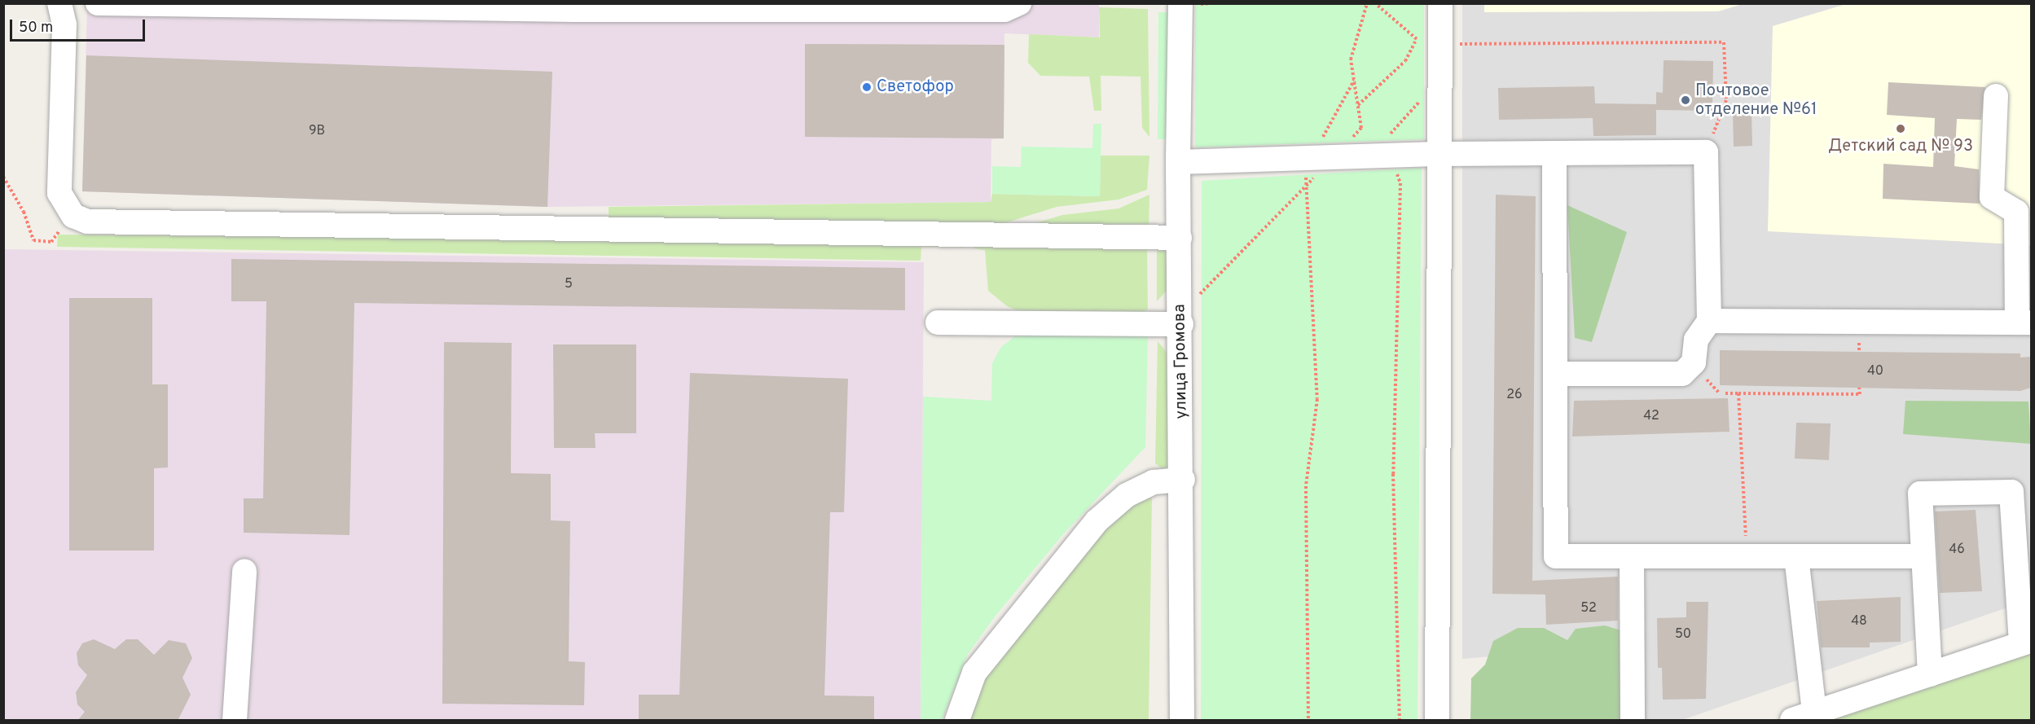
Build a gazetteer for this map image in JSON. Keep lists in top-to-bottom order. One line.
{"streets":{"street":["улица Громова"]},"places":["Светофор","Почтовое отделение №61","Детский сад № 93"],"house_numbers":["9В","5","40","26","42","46","52","48","50"],"scale_bar":"50 m"}
